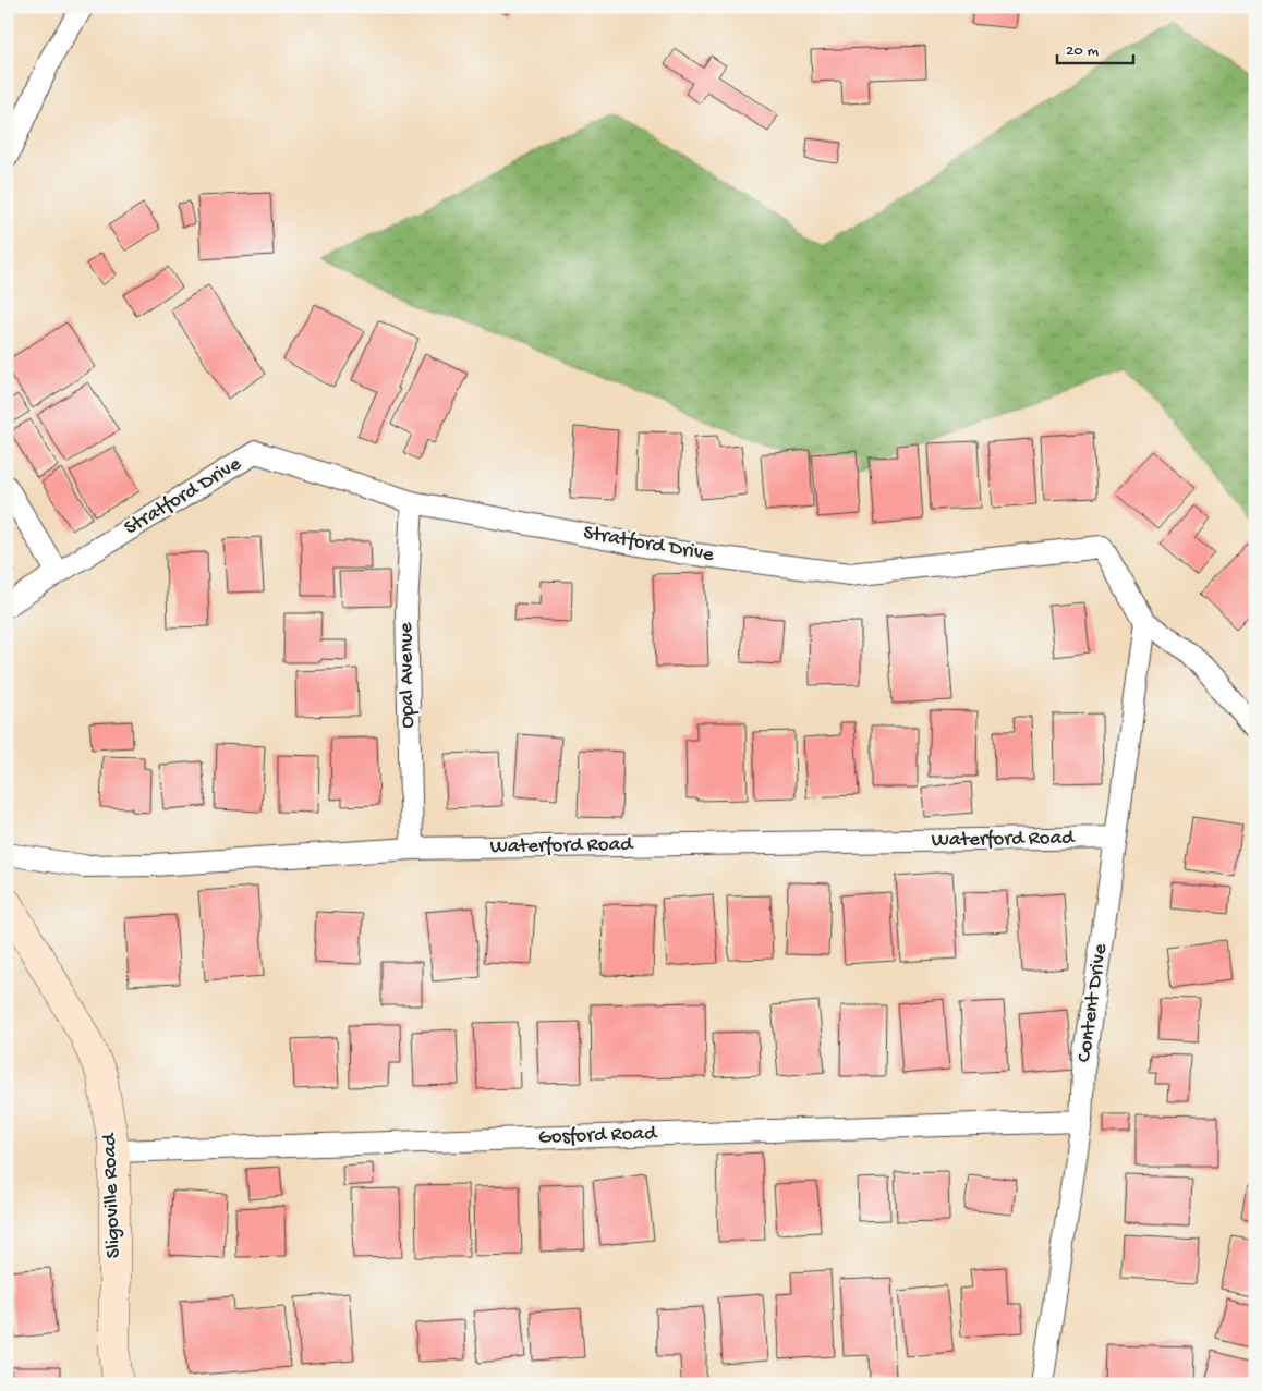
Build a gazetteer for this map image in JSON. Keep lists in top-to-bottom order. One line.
{"streets":{"street":["Stratford Drive","Opal Avenue","Waterford Road","Content Drive","Gosford Road","Sligoville Road"]},"crossings":[["Stratford Drive","Opal Avenue"],["Stratford Drive","Content Drive"],["Opal Avenue","Waterford Road"],["Waterford Road","Content Drive"],["Content Drive","Gosford Road"],["Gosford Road","Sligoville Road"]],"scale_bar":"20 m"}
